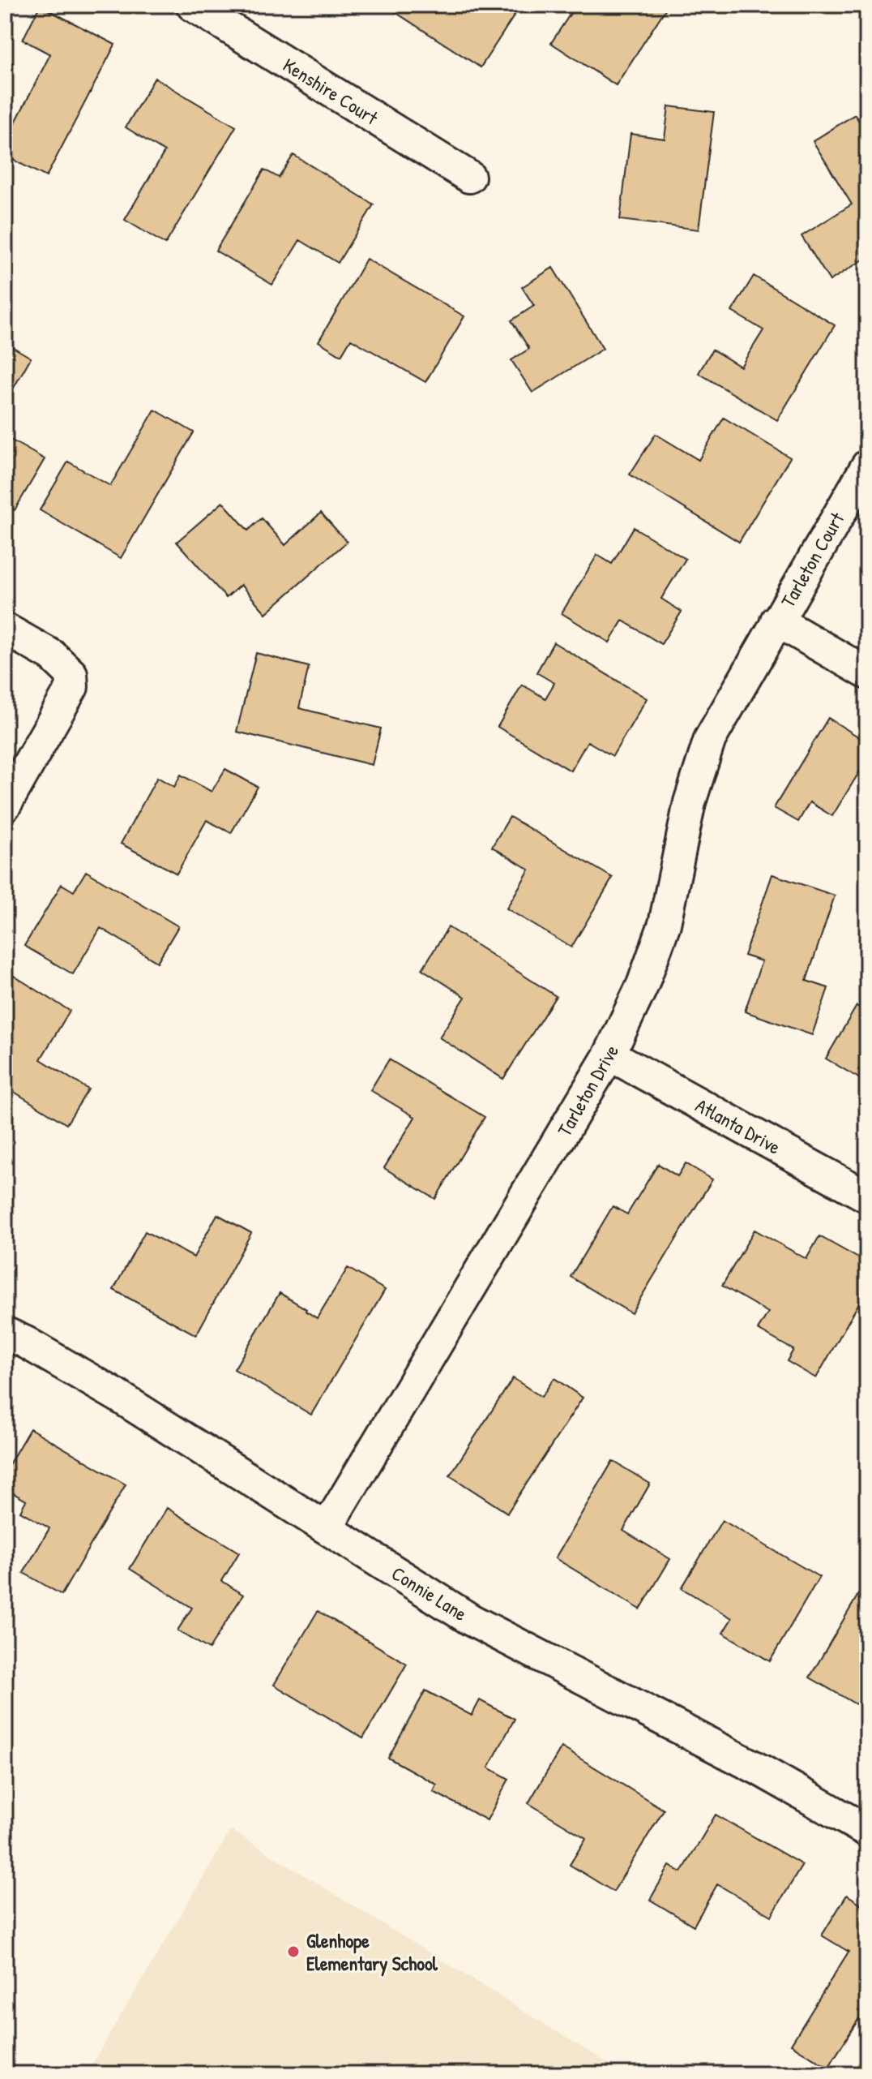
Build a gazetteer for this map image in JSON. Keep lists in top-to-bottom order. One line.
{"streets":{"street":["Kenshire Court","Tarleton Court","Tarleton Drive","Atlanta Drive","Connie Lane"]},"crossings":[["Tarleton Court","Tarleton Drive"],["Tarleton Drive","Atlanta Drive"],["Tarleton Drive","Connie Lane"]],"places":["Glenhope Elementary School"]}
